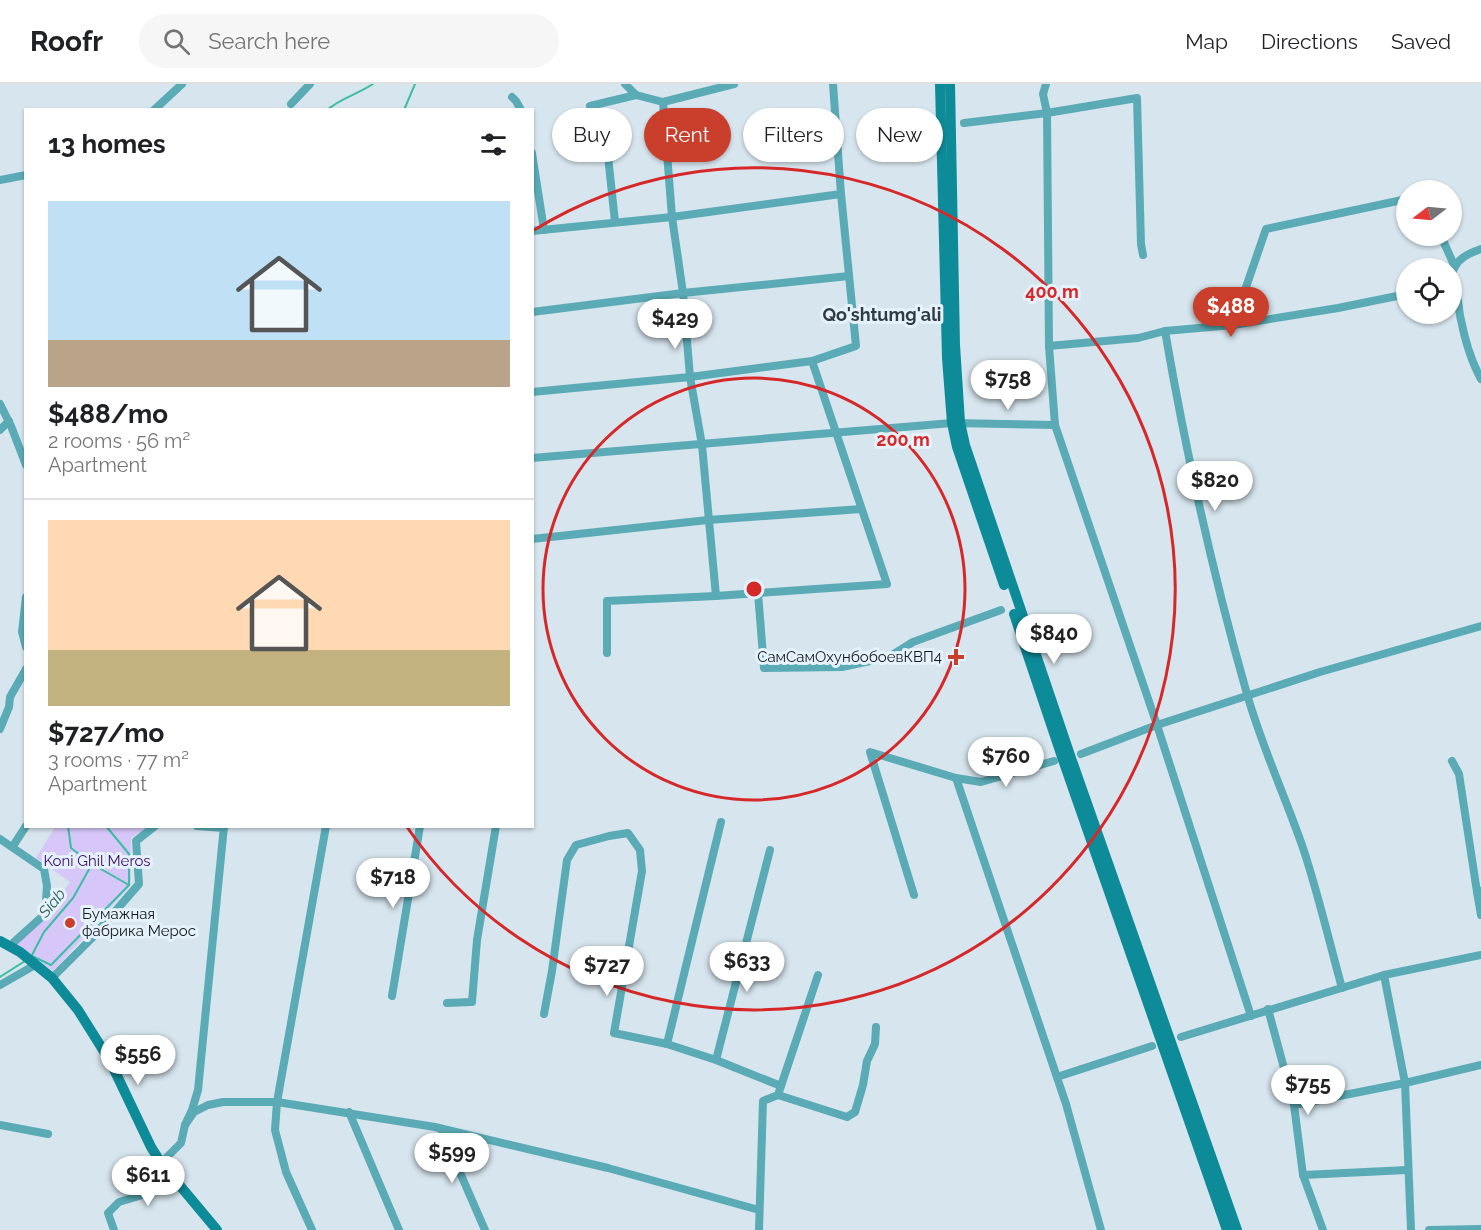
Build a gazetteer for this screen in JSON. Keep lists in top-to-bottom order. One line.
{"districts":["Qo'shtumg'ali"],"water":["Siab"],"parks":["Koni Ghil Meros"],"places":{"health":["СамСамОхунбобоевКВП4"],"other":["Бумажная фабрика Мерос"]},"north":"left","page":{"header":"Roofr","search":"Search here","nav":["Map","Directions","Saved"],"chip":["Buy","Rent","Filters","New"],"heading":"13 homes","list":[{"name":"$488/mo","note":"2 rooms · 56 m² · Apartment"},{"name":"$727/mo","note":"3 rooms · 77 m² · Apartment"}],"price":["$488","$429","$758","$820","$840","$760","$718","$633","$727","$556","$755","$599","$611"]},"rings":["400 m","200 m"]}
